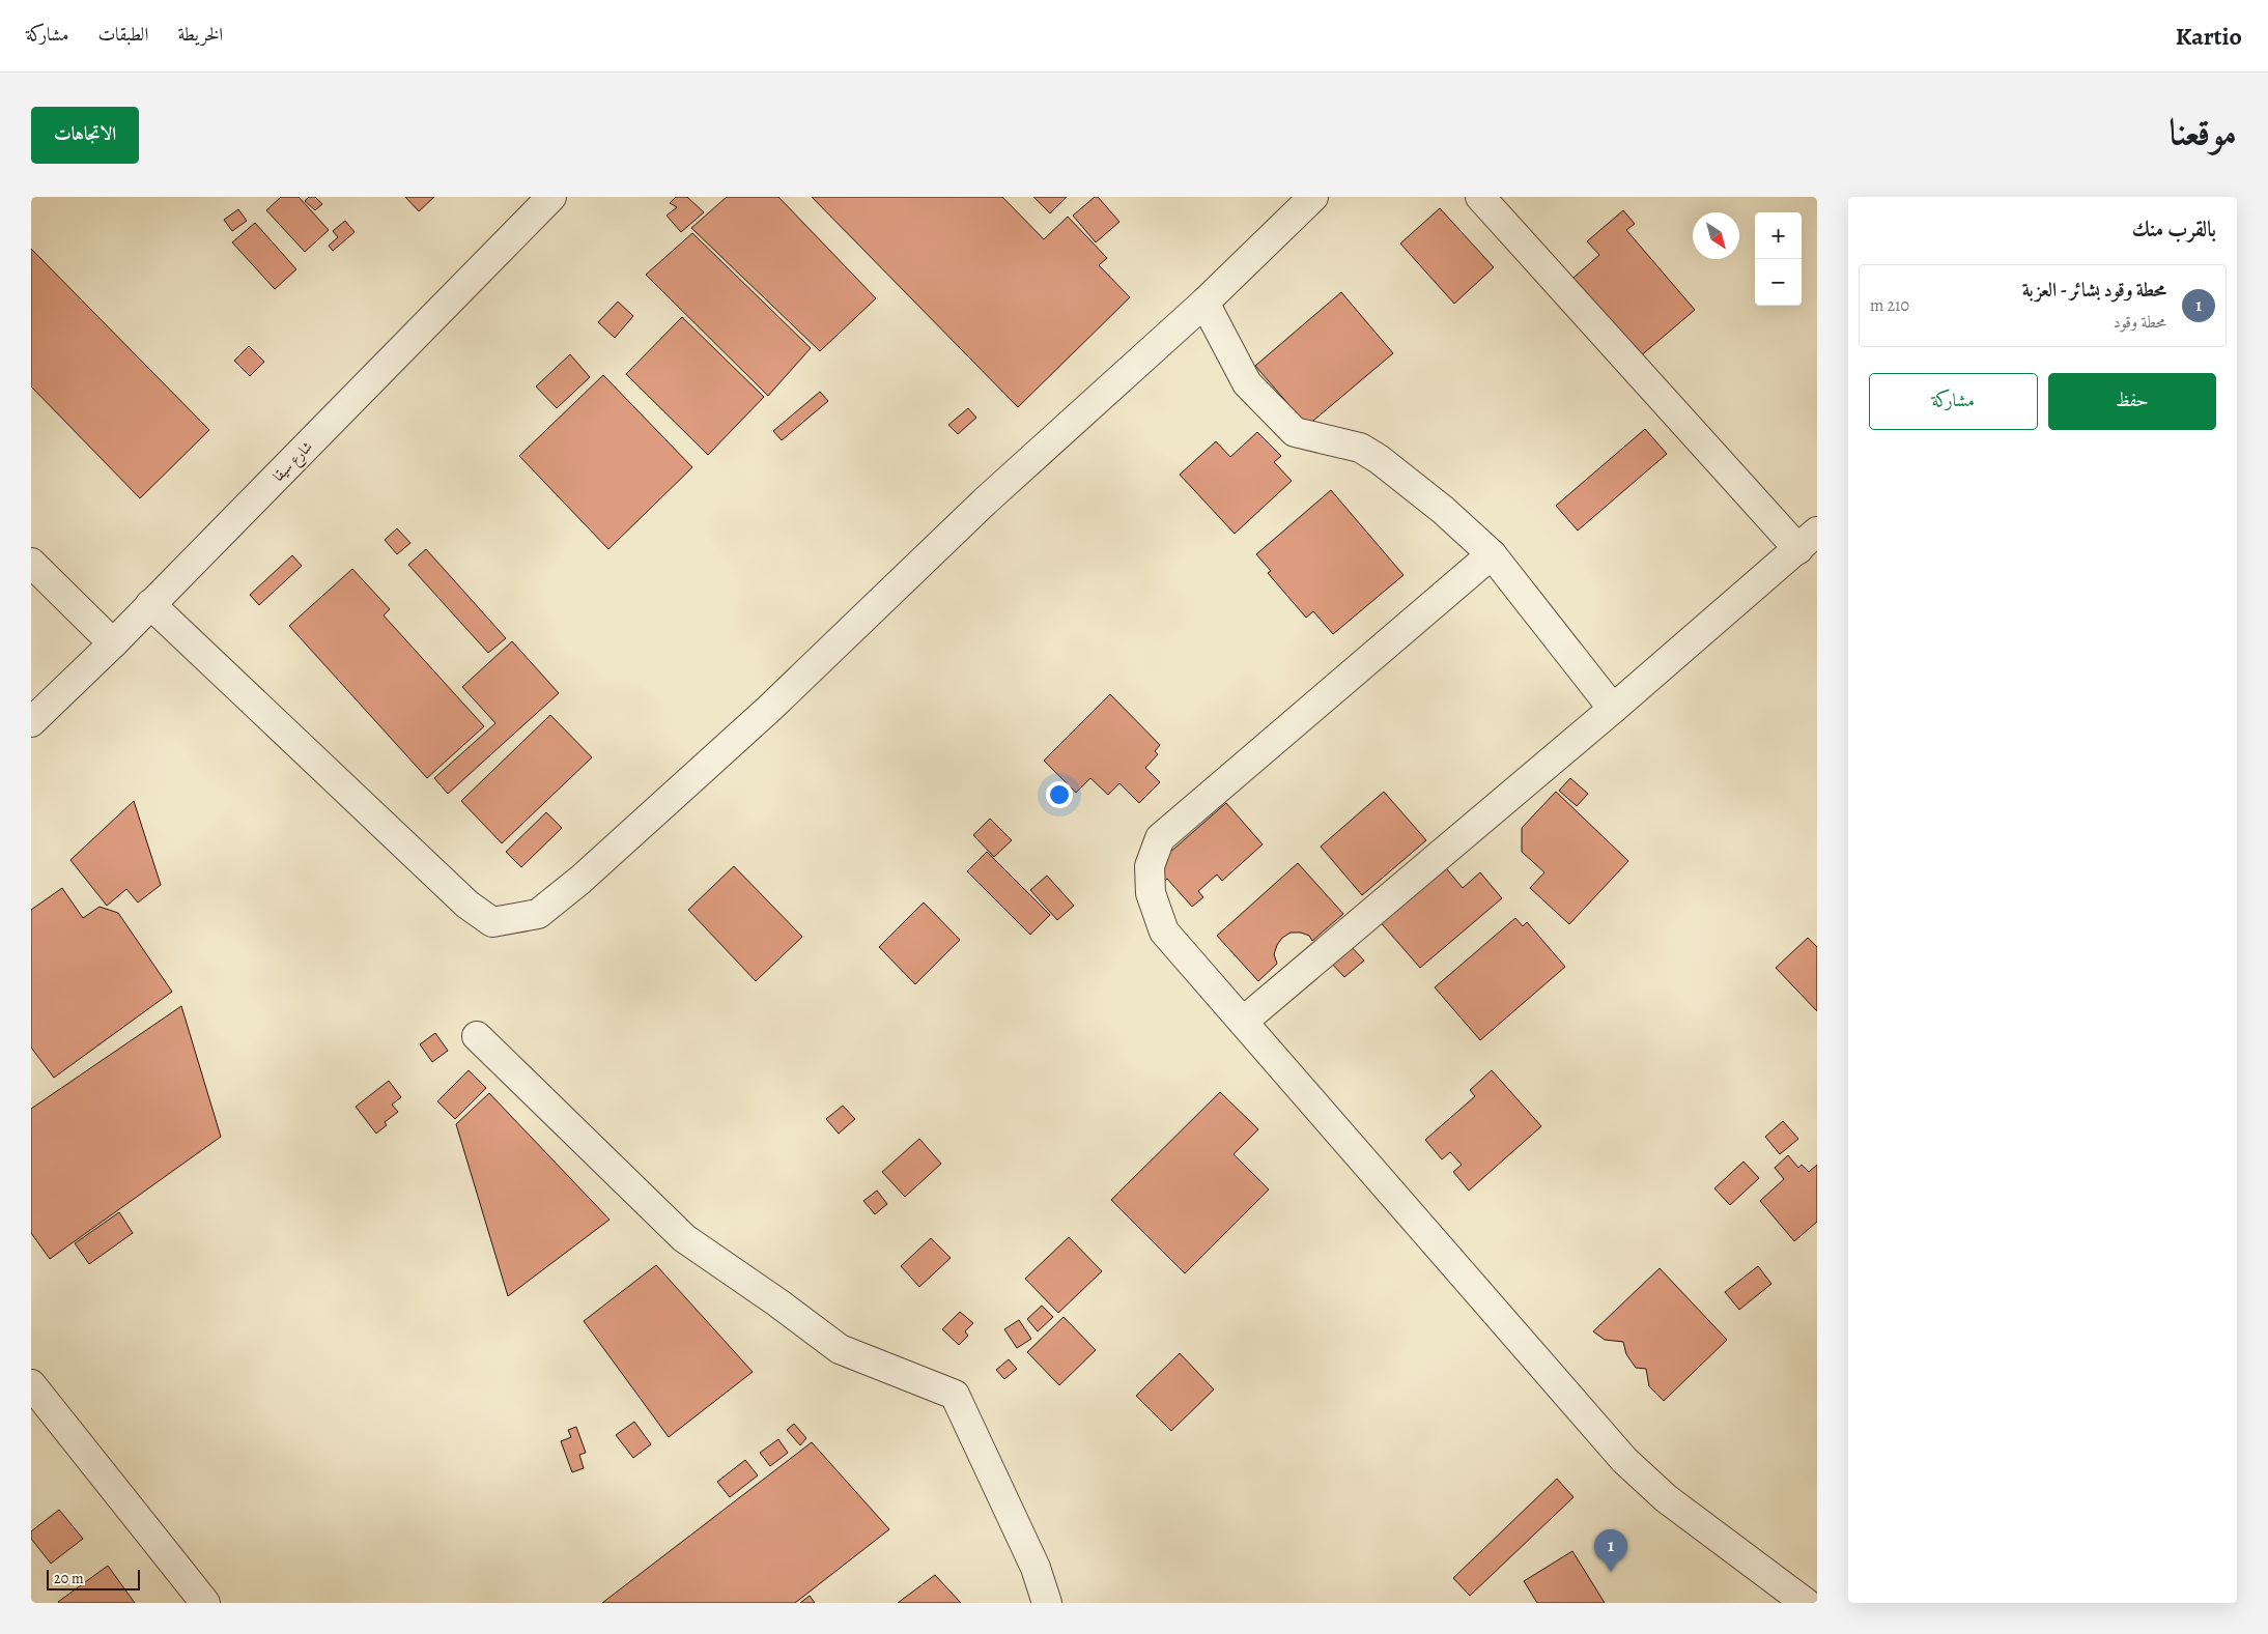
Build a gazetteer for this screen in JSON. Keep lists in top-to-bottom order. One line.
{"streets":{"street":["شارع سيقا"]},"scale_bar":"20 m","north":"bottom right","page":{"header":"Kartio","nav":["الخريطة","الطبقات","مشاركة"],"title":"موقعنا","buttons":["الاتجاهات",["حفظ","مشاركة"]],"heading":"بالقرب منك","map_buttons":["+","−"],"list":[{"mark":"1","name":"محطة وقود بشائر - العزبة","note":"محطة وقود","value":"210 m"}],"pins":"1","scale":"20 m"}}
